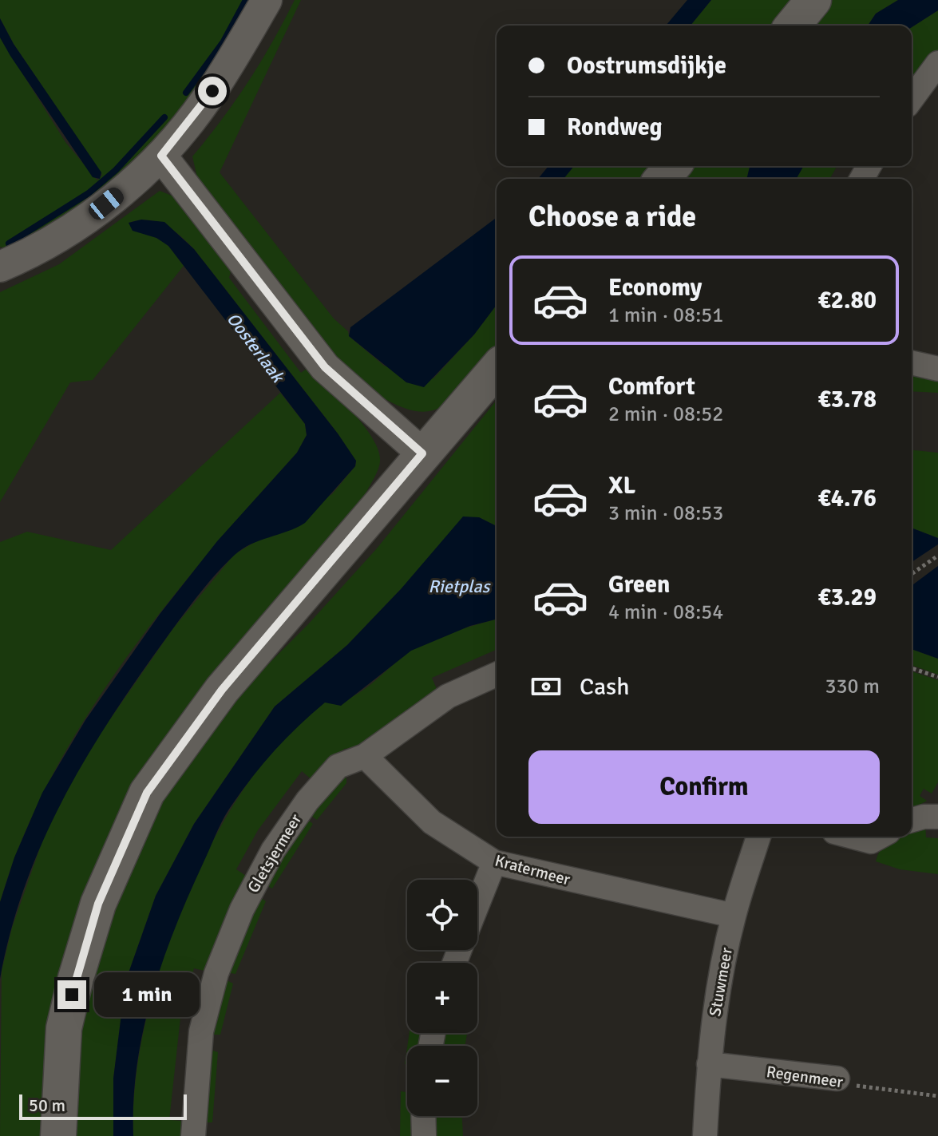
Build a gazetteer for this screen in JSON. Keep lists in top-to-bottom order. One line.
{"streets":{"street":["Gletsjermeer","Kratermeer","Stuwmeer","Regenmeer"]},"crossings":[["Gletsjermeer","Kratermeer"],["Kratermeer","Stuwmeer"],["Stuwmeer","Regenmeer"]],"water":["Oosterlaak","Rietplas"],"scale_bar":"50 m","page":{"banner":["Oostrumsdijkje","Rondweg"],"heading":"Choose a ride","list":[{"name":"Economy","note":"1 min · 08:51","value":"€2.80"},{"name":"Comfort","note":"2 min · 08:52","value":"€3.78"},{"name":"XL","note":"3 min · 08:53","value":"€4.76"},{"name":"Green","note":"4 min · 08:54","value":"€3.29"}],"pay":["Cash","330 m"],"buttons":"Confirm","map_buttons":["+","−"],"bubble":"1 min","scale":"50 m"}}
